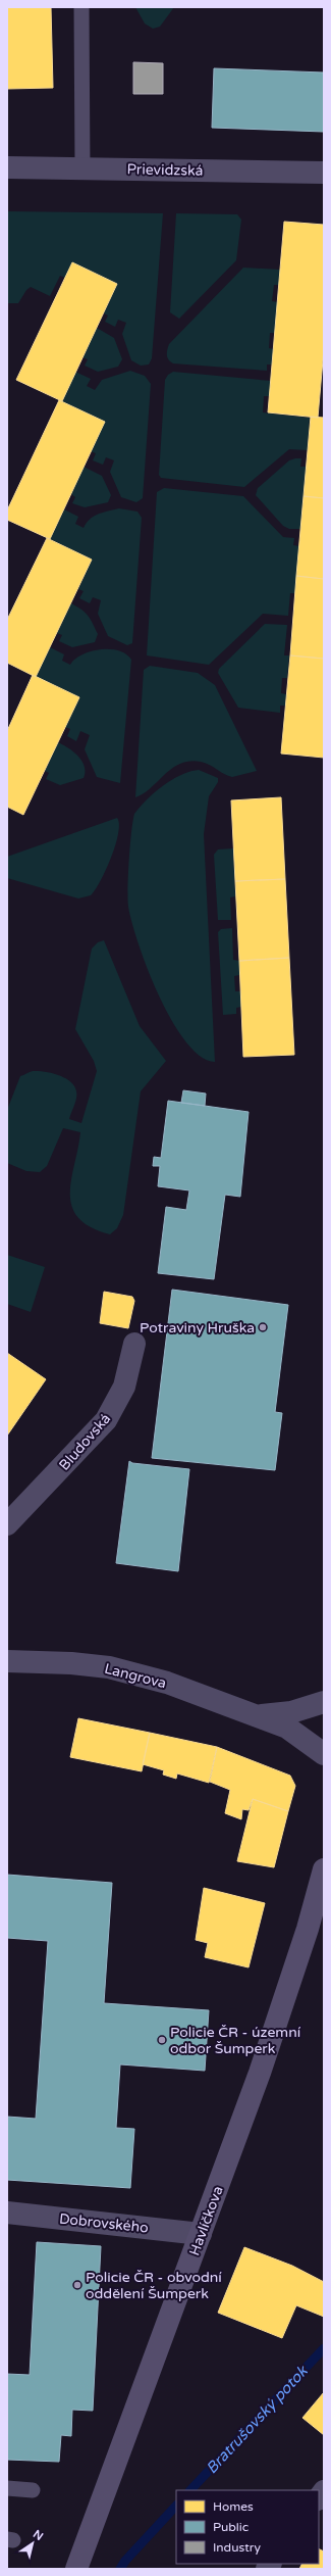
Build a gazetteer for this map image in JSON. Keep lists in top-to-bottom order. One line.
{"streets":{"street":["Prievidzská","Bludovská","Langrova","Havlíčkova","Dobrovského"]},"crossings":[["Havlíčkova","Dobrovského"]],"water":["Bratrušovský potok"],"places":["Potraviny Hruška","Policie ČR - územní odbor Šumperk","Policie ČR - obvodní oddělení Šumperk"],"legend":["Homes","Public","Industry"],"north":"top right"}
